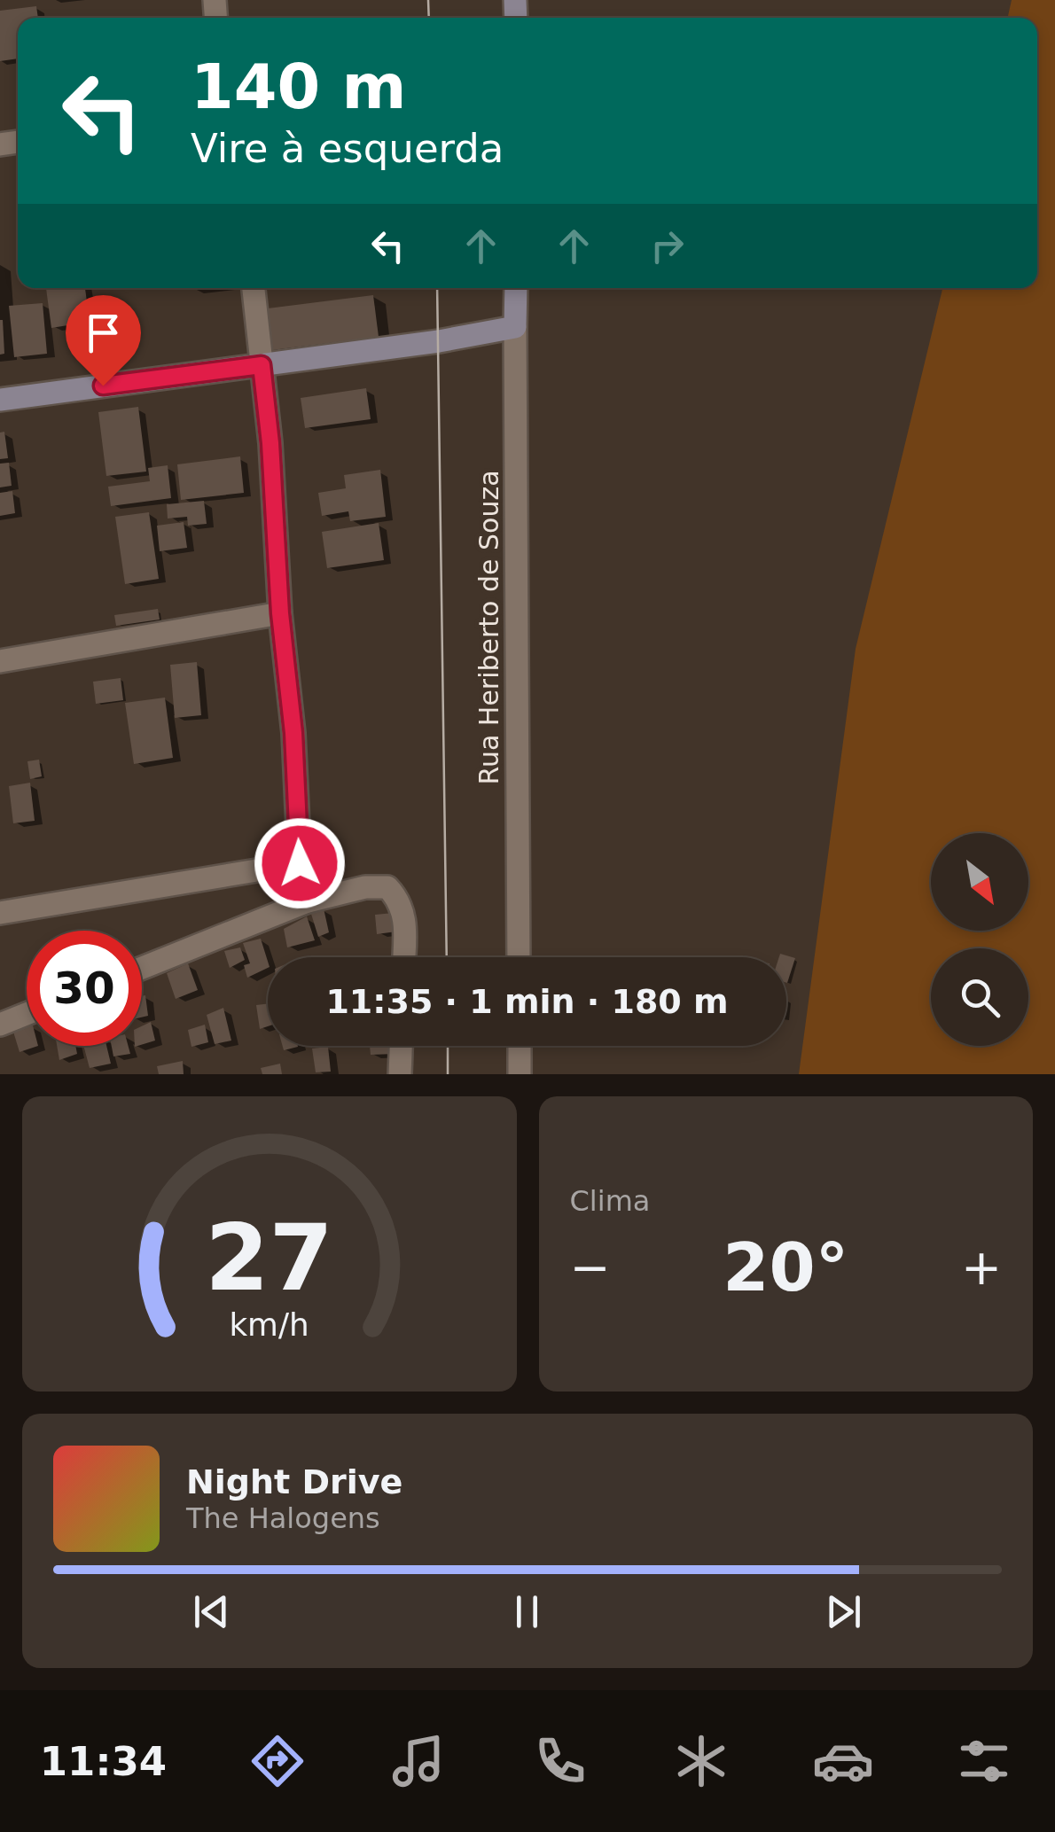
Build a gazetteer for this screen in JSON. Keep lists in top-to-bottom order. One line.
{"streets":{"street":["Rua Heriberto de Souza"]},"north":"bottom right","page":{"turn":["140 m","Vire à esquerda"],"limit":"30","trip":"11:35 · 1 min · 180 m","tile":"Clima","heat":["−","20°","+"],"song":["Night Drive","The Halogens"],"tabs":"11:34","gauge":["27","km/h"]}}
